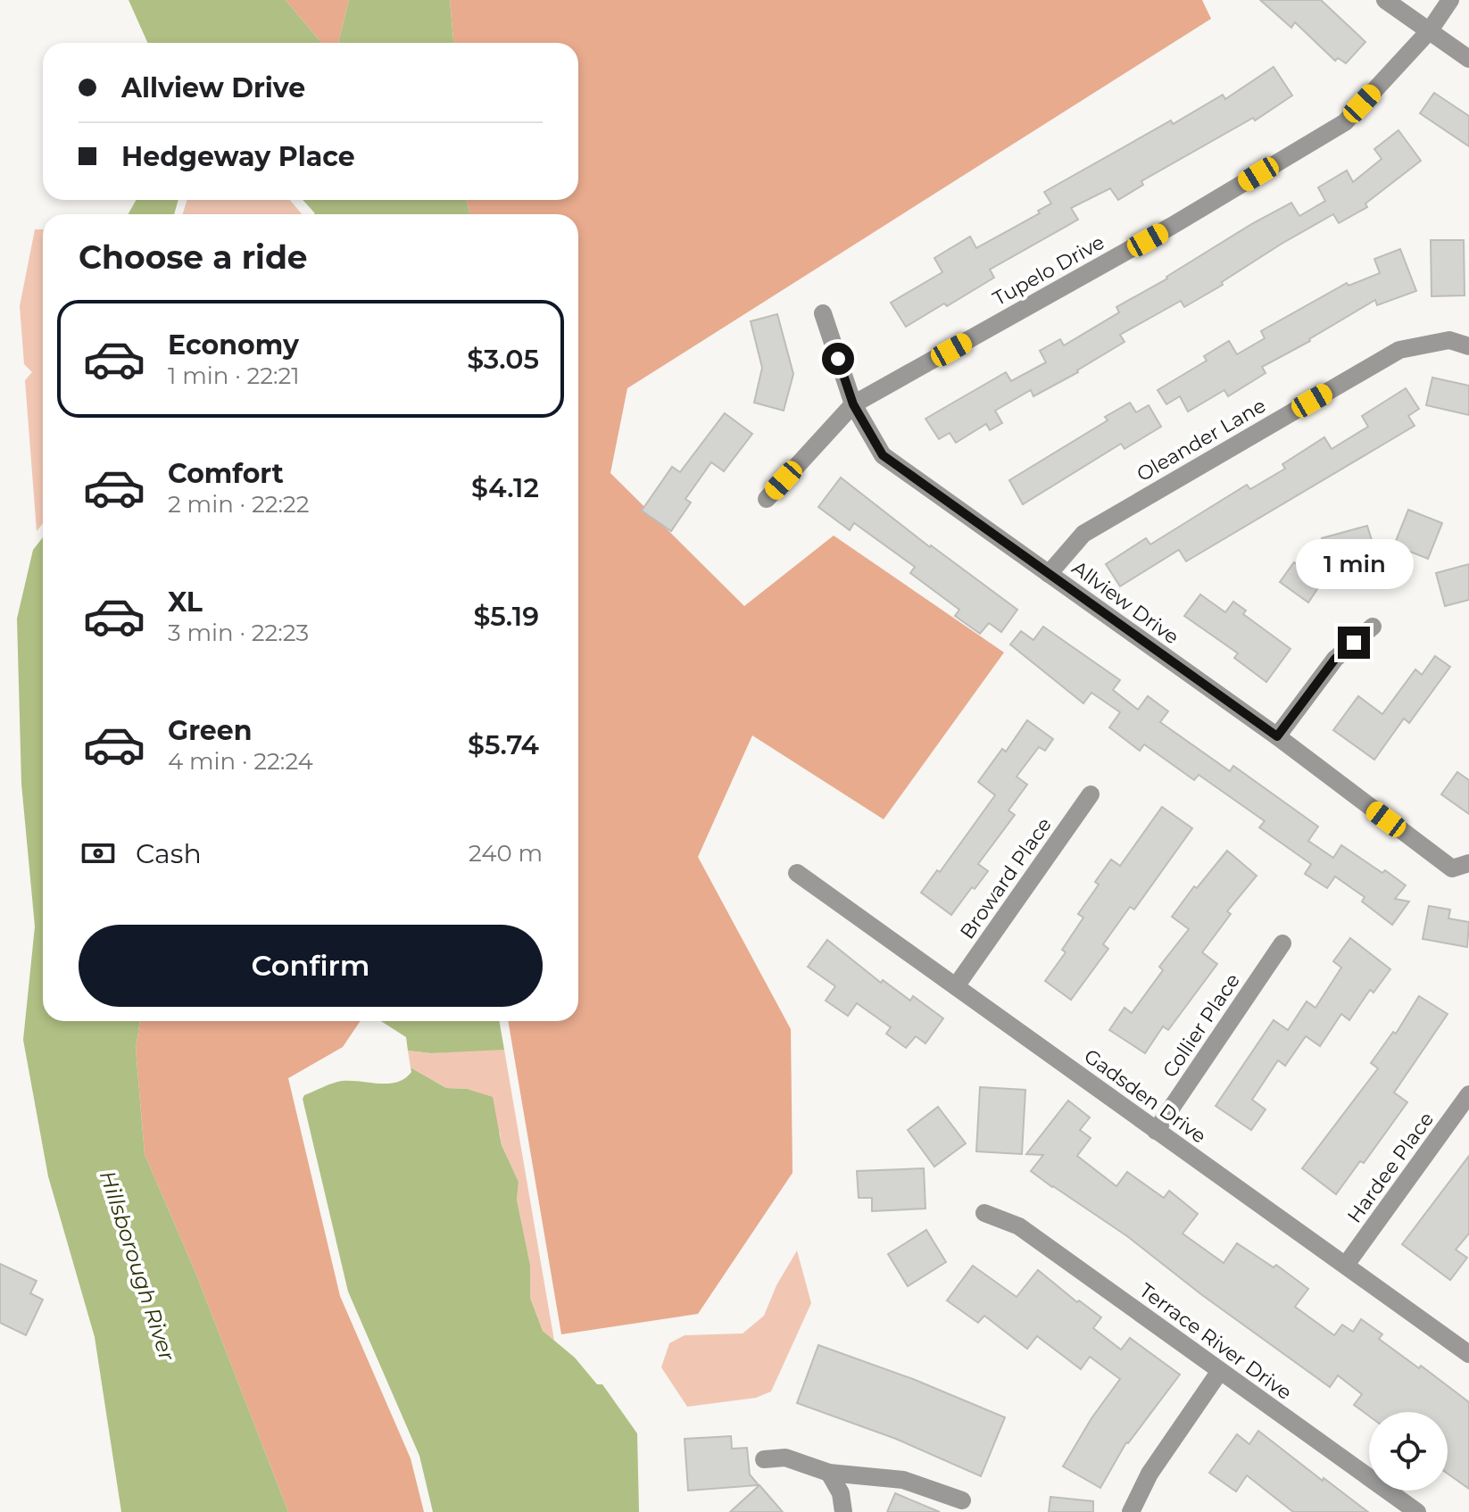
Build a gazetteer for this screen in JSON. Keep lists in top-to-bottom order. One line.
{"streets":{"street":["Tupelo Drive","Oleander Lane","Allview Drive","Broward Place","Collier Place","Gadsden Drive","Hardee Place","Terrace River Drive"]},"crossings":[["Tupelo Drive","Allview Drive"],["Oleander Lane","Allview Drive"],["Broward Place","Gadsden Drive"],["Collier Place","Gadsden Drive"],["Gadsden Drive","Hardee Place"]],"water":["Hillsborough River"],"page":{"banner":["Allview Drive","Hedgeway Place"],"heading":"Choose a ride","list":[{"name":"Economy","note":"1 min · 22:21","value":"$3.05"},{"name":"Comfort","note":"2 min · 22:22","value":"$4.12"},{"name":"XL","note":"3 min · 22:23","value":"$5.19"},{"name":"Green","note":"4 min · 22:24","value":"$5.74"}],"bubble":"1 min","pay":["Cash","240 m"],"buttons":"Confirm"}}
